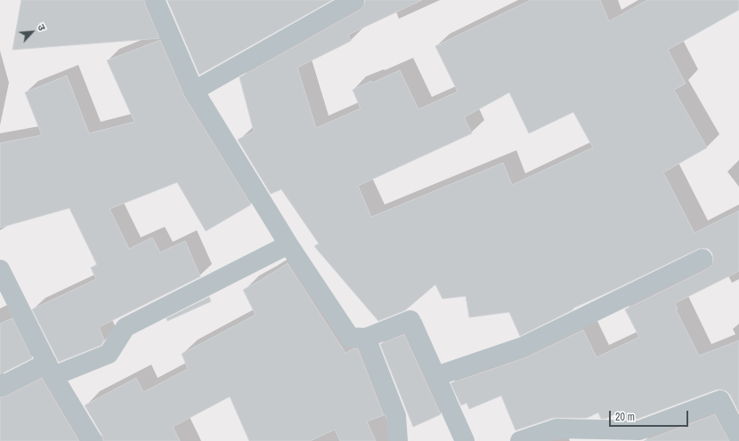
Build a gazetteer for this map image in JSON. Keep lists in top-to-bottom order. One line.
{"scale_bar":"20 m","north":"top right"}
